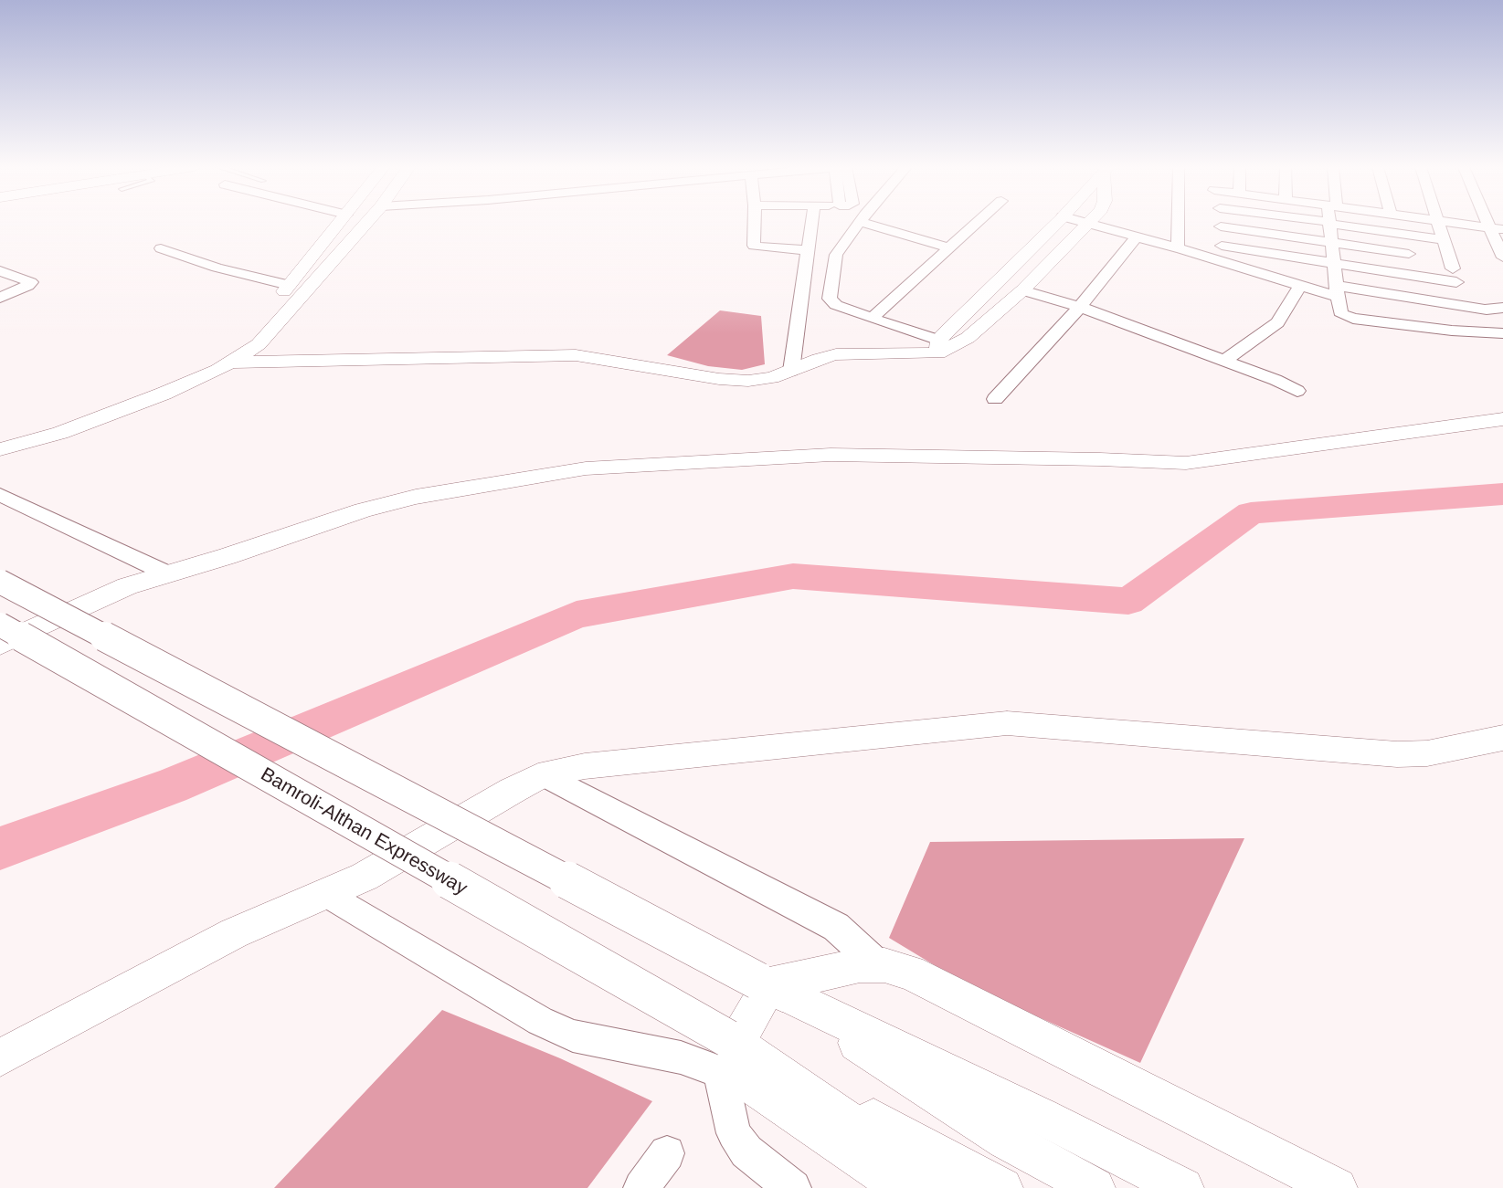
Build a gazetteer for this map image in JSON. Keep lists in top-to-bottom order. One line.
{"streets":{"street":["Bamroli-Althan Expressway"]}}
